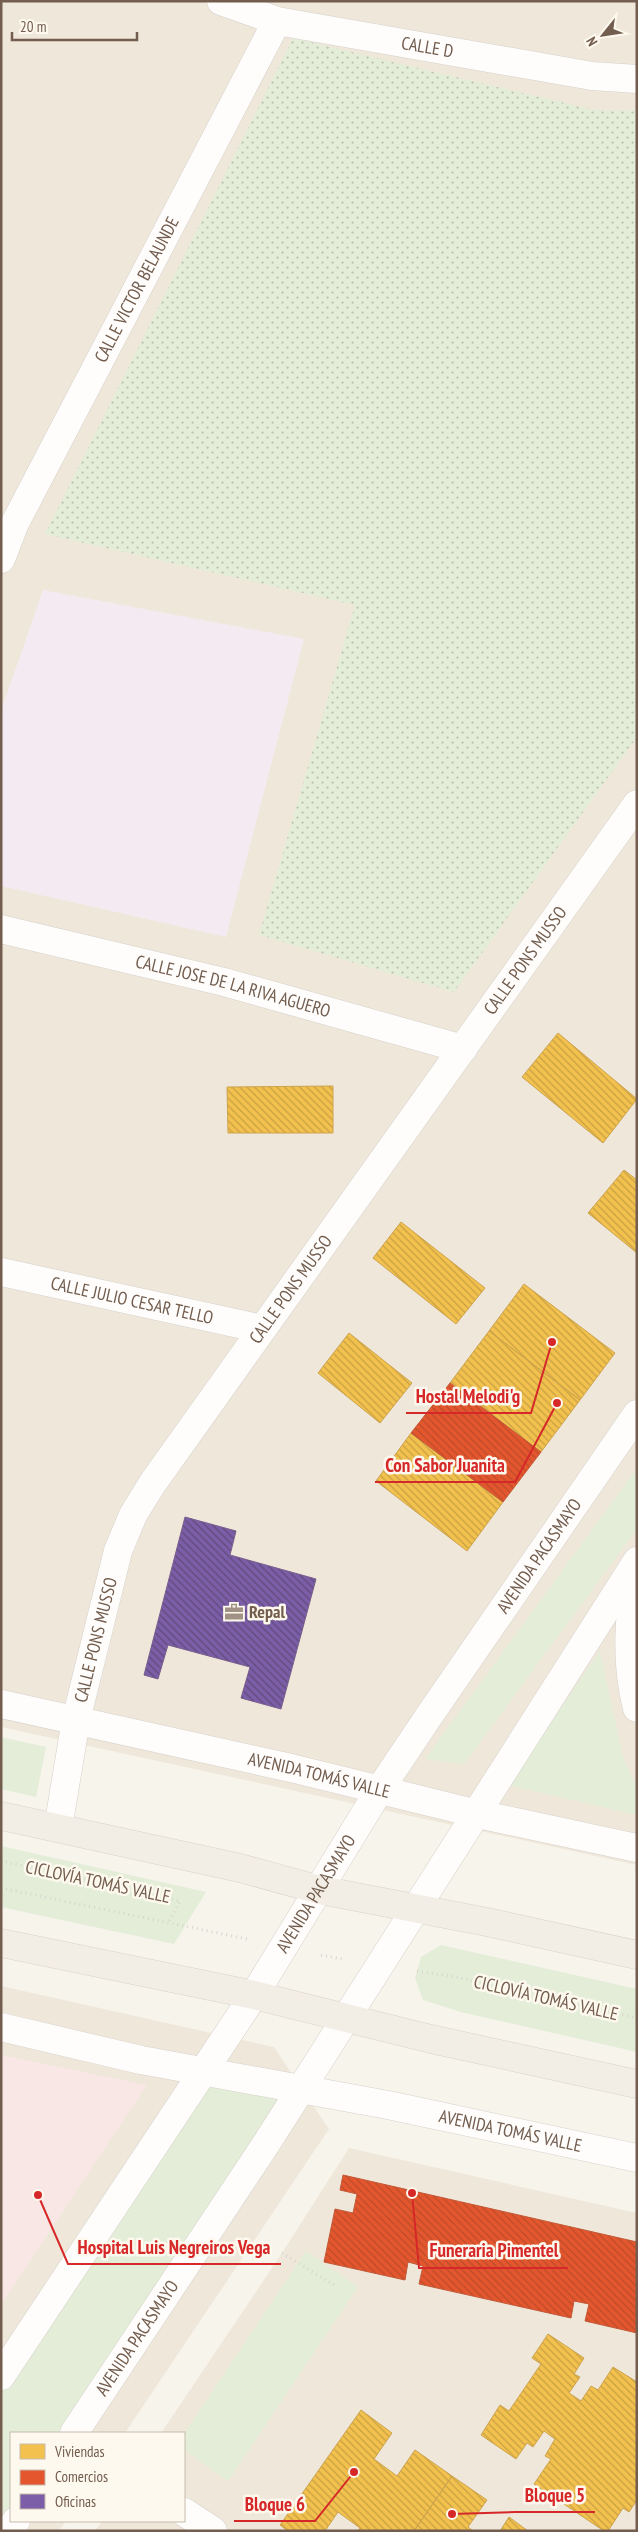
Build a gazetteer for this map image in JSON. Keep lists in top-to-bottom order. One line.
{"streets":{"main road":["CALLE D","CALLE VICTOR BELAUNDE","CALLE PONS MUSSO","CALLE JOSE DE LA RIVA AGUERO","CALLE JULIO CESAR TELLO","AVENIDA PACASMAYO","AVENIDA TOMÁS VALLE"],"path":["CICLOVÍA TOMÁS VALLE"]},"crossings":[["CALLE D","CALLE VICTOR BELAUNDE"],["CALLE PONS MUSSO","CALLE JOSE DE LA RIVA AGUERO"],["CALLE PONS MUSSO","CALLE JULIO CESAR TELLO"],["CALLE PONS MUSSO","AVENIDA TOMÁS VALLE"],["AVENIDA PACASMAYO","AVENIDA TOMÁS VALLE"]],"places":{"other":["Hostal Melodi'g","Con Sabor Juanita","Funeraria Pimentel","Hospital Luis Negreiros Vega","Bloque 6","Bloque 5"],"office":["Repal"]},"legend":["Viviendas","Comercios","Oficinas"],"scale_bar":"20 m","north":"bottom left"}
